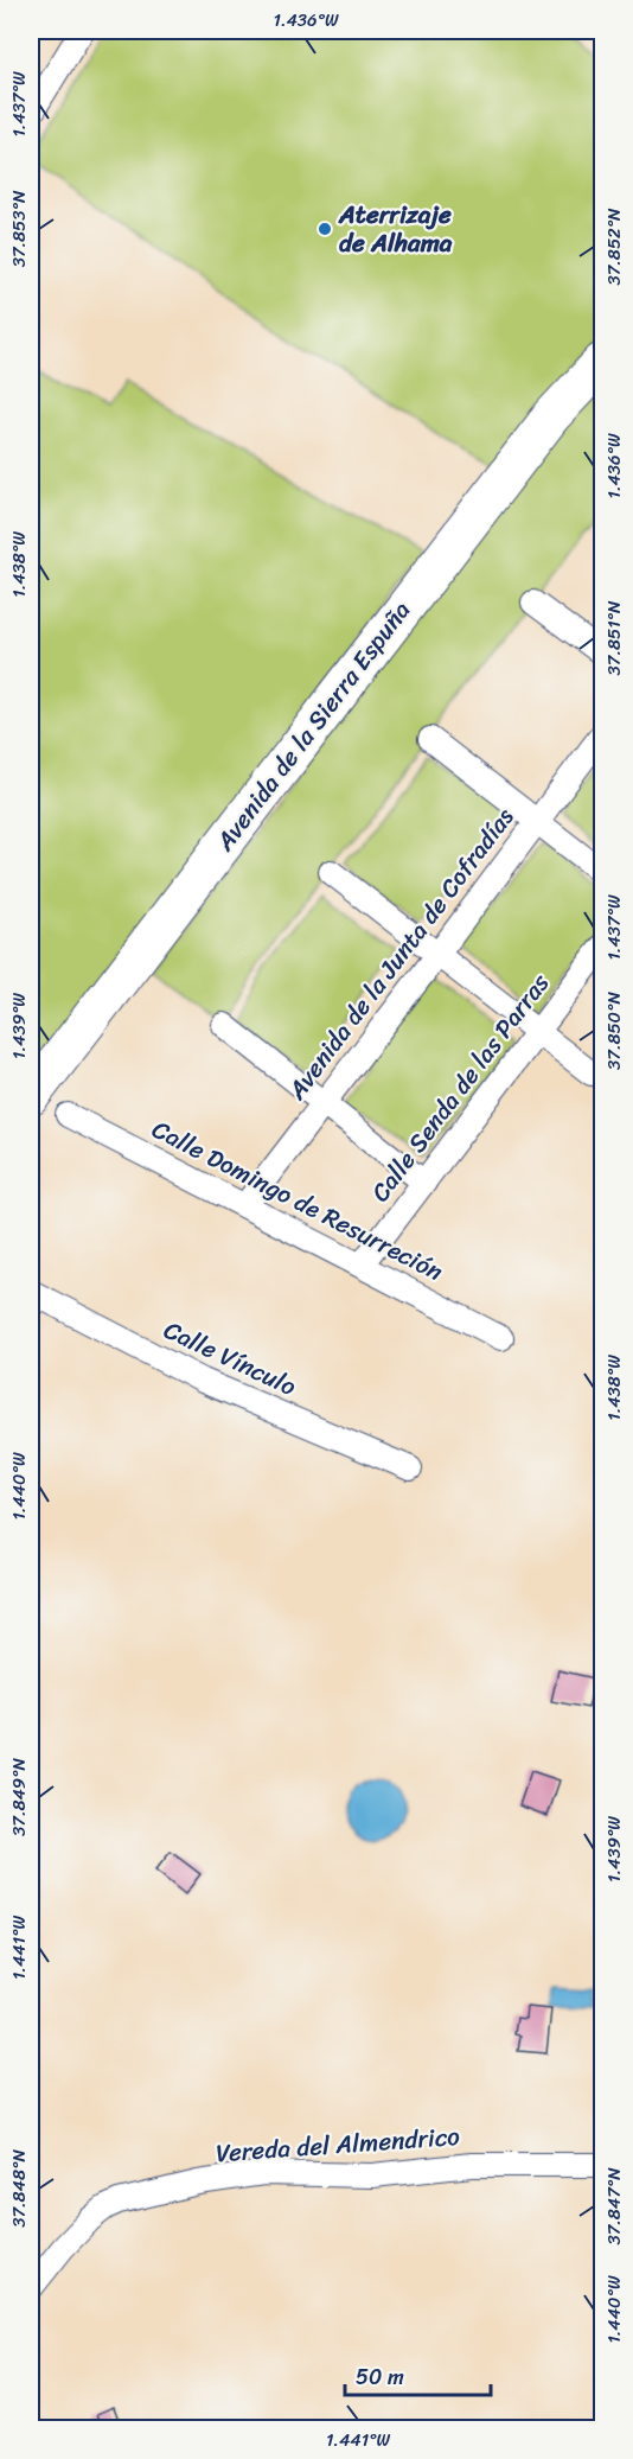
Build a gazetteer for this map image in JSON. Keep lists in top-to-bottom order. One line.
{"streets":{"main road":["Avenida de la Sierra Espuña"],"street":["Avenida de la Junta de Cofradías","Calle Senda de las Parras","Calle Domingo de Resurreción","Calle Vínculo","Vereda del Almendrico"]},"crossings":[["Avenida de la Junta de Cofradías","Calle Domingo de Resurreción"],["Calle Senda de las Parras","Calle Domingo de Resurreción"]],"places":["Aterrizaje de Alhama"],"scale_bar":"50 m","coordinates":["1.436°W","1.437°W","37.853°N","37.852°N","1.438°W","37.851°N","1.439°W","37.850°N","1.440°W","37.849°N","1.441°W","37.848°N","37.847°N"]}
